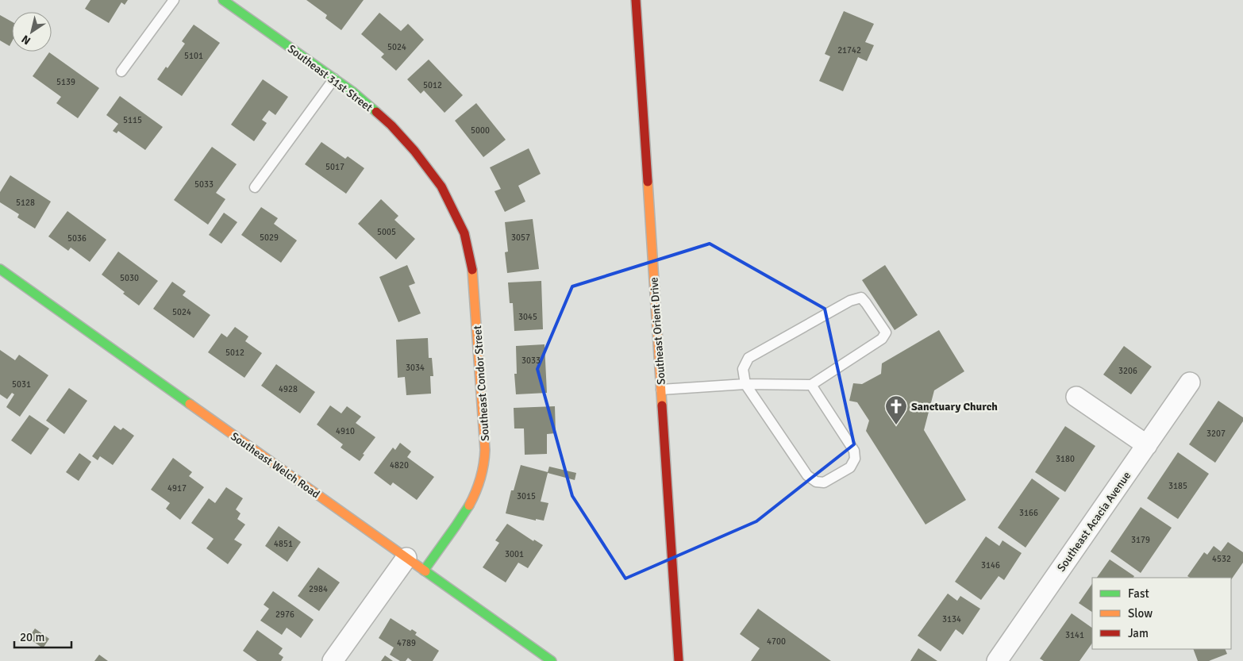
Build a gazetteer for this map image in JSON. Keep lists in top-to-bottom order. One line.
{"streets":{"street":["Southeast 31st Street","Southeast Orient Drive","Southeast Condor Street","Southeast Welch Road","Southeast Acacia Avenue"]},"crossings":[["Southeast 31st Street","Southeast Condor Street"],["Southeast Condor Street","Southeast Welch Road"]],"places":{"church":["Sanctuary Church"]},"house_numbers":["5024","21742","5101","5139","5012","5115","5000","5017","5033","5128","5005","5029","3057","5036","5030","5024","3045","5012","3033","3034","3206","5031","4928","4910","3207","3180","4820","3185","4917","3015","3166","3179","4851","3001","4532","3146","2984","2976","3134","3141","4700","4789"],"legend":["Fast","Slow","Jam"],"scale_bar":"20 m","north":"bottom left"}
